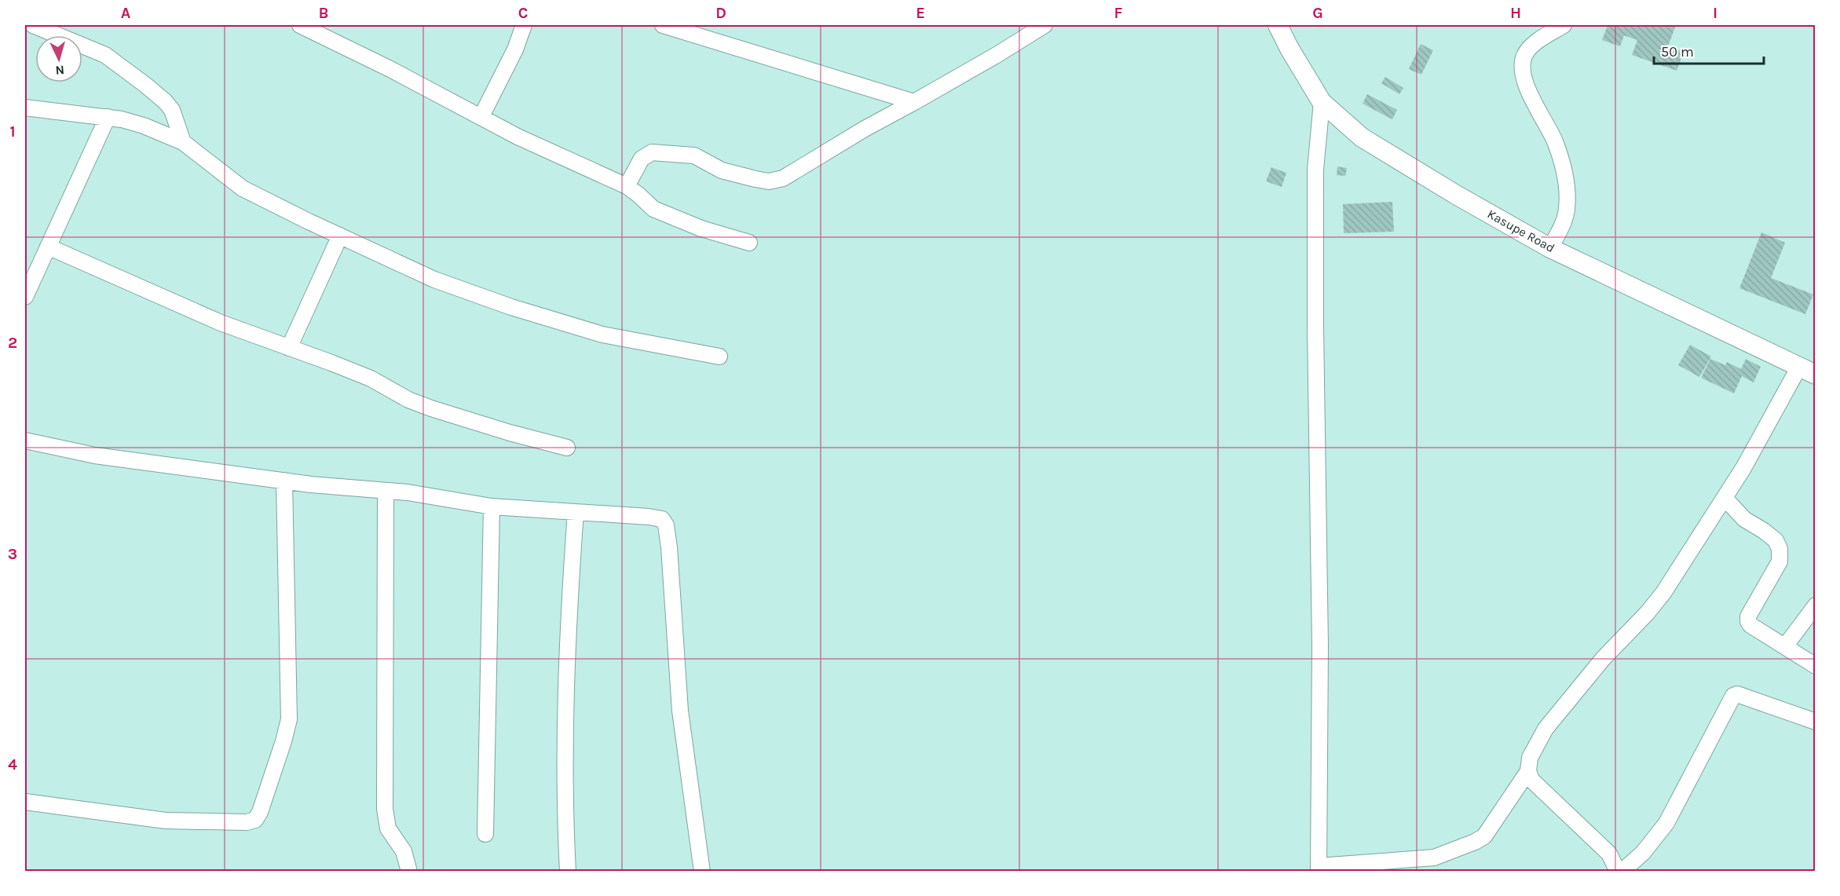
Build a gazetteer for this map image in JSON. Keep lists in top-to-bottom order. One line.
{"streets":{"street":["Kasupe Road"]},"scale_bar":"50 m","north":"bottom","grid":{"columns":["A","B","C","D","E","F","G","H","I"],"rows":["1","2","3","4"]}}
